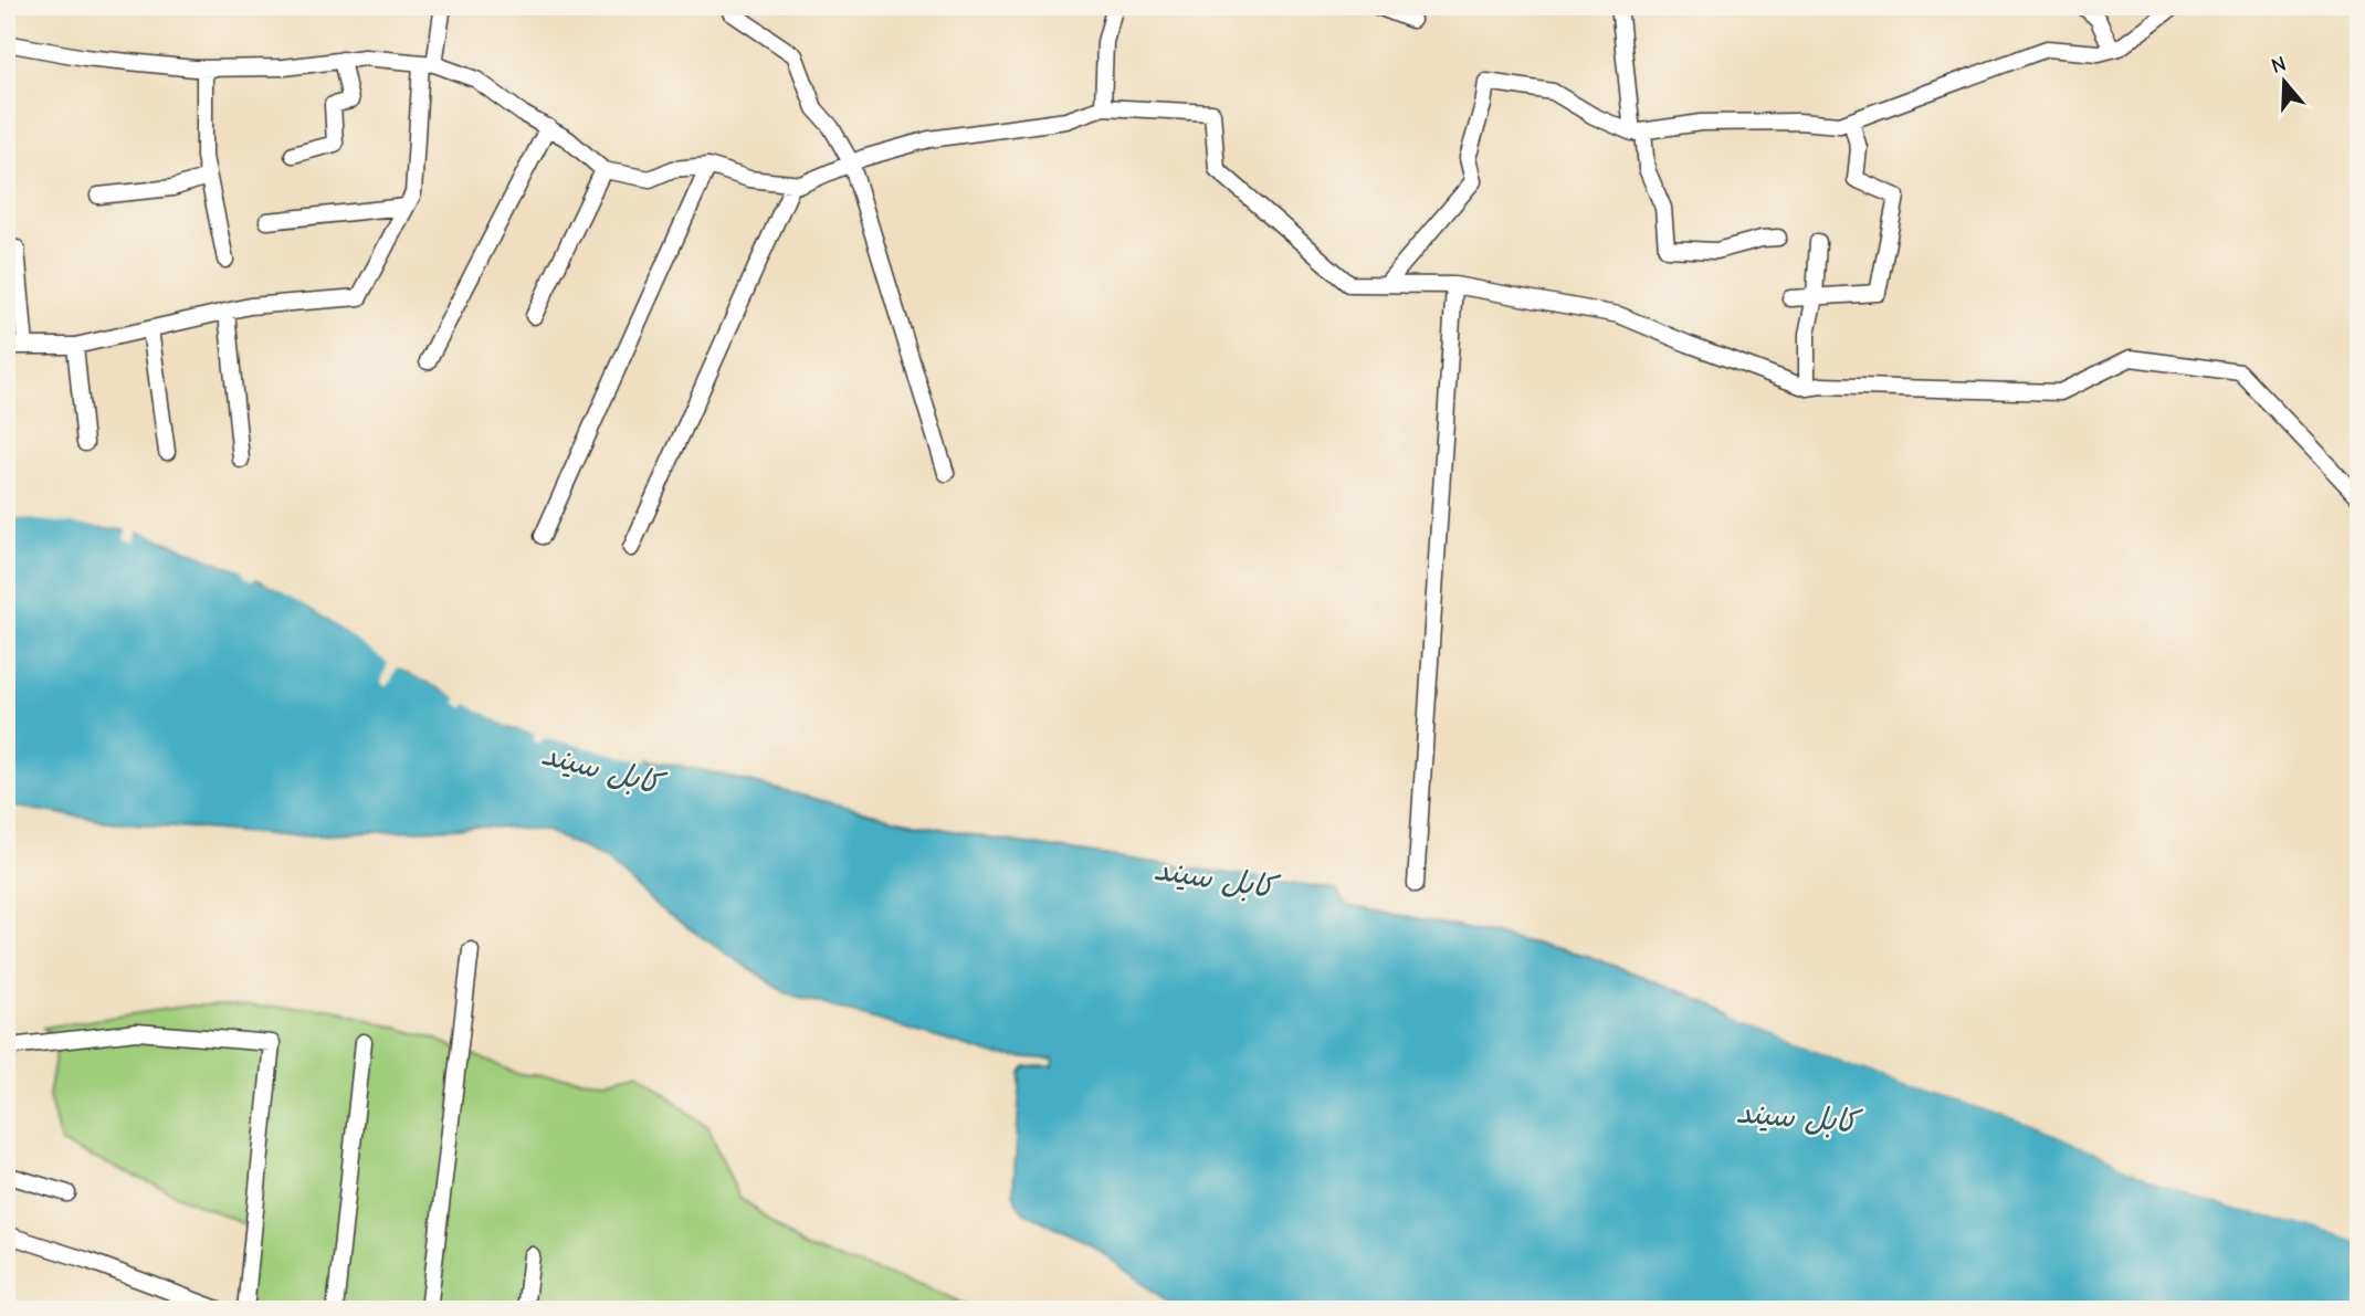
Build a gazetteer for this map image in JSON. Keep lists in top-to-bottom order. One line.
{"water":["کابل سيند"],"north":"top"}
